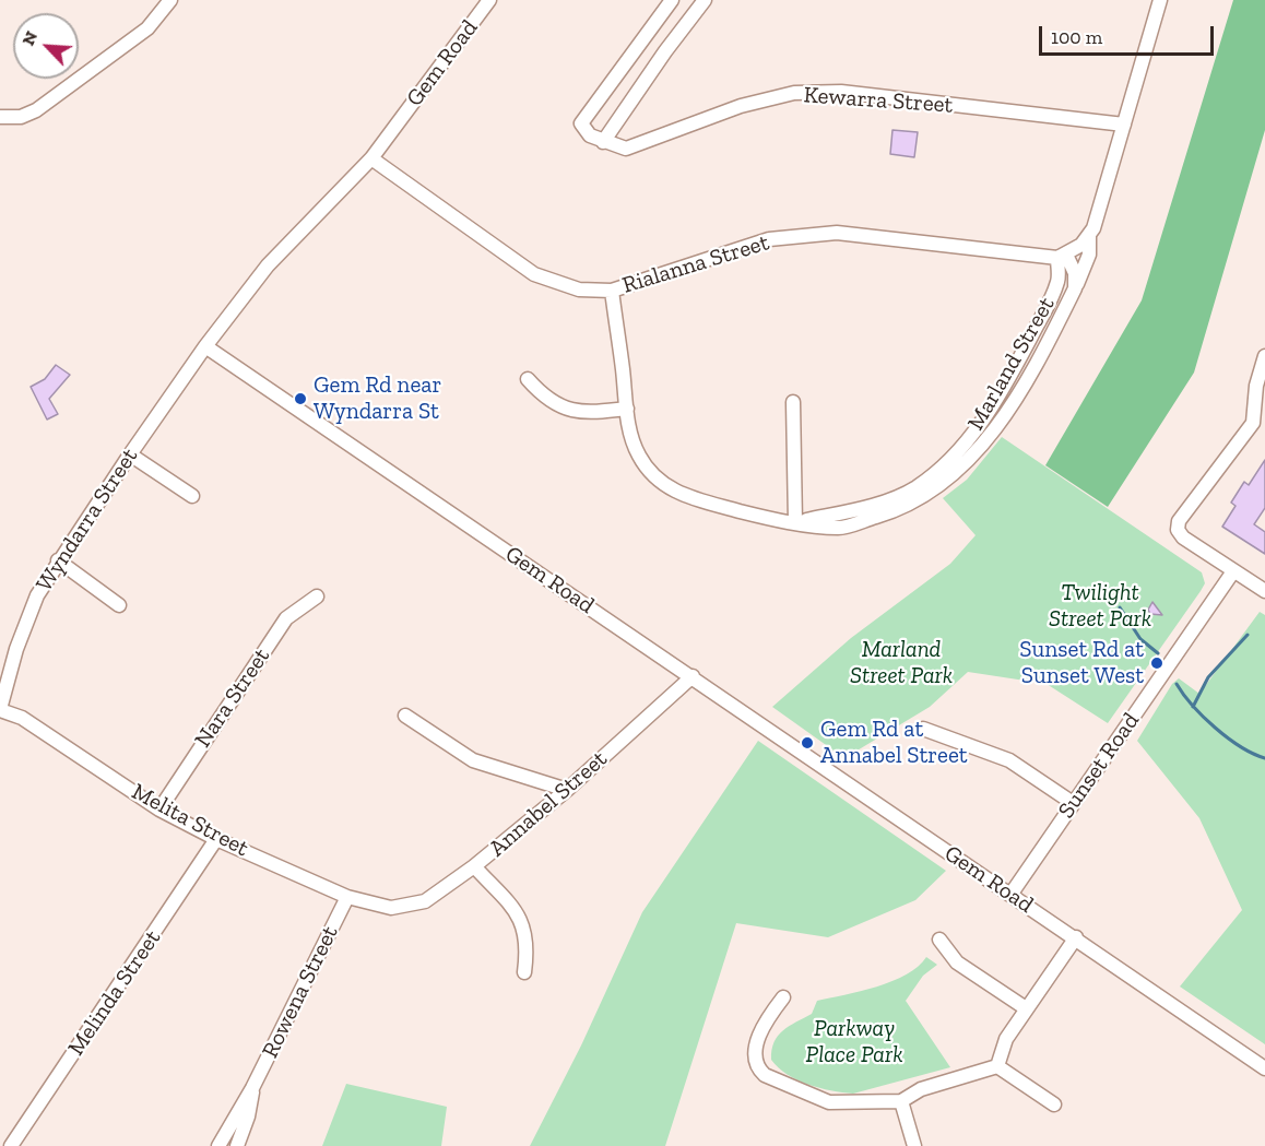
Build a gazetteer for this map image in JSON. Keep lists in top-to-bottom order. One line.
{"streets":{"street":["Gem Road","Kewarra Street","Rialanna Street","Marland Street","Wyndarra Street","Nara Street","Sunset Road","Annabel Street","Melita Street","Rowena Street","Melinda Street"]},"crossings":[["Gem Road","Rialanna Street"],["Gem Road","Wyndarra Street"],["Gem Road","Sunset Road"],["Gem Road","Annabel Street"],["Kewarra Street","Marland Street"],["Rialanna Street","Marland Street"],["Wyndarra Street","Melita Street"],["Nara Street","Melita Street"],["Annabel Street","Melita Street"],["Melita Street","Rowena Street"],["Melita Street","Melinda Street"]],"parks":["Twilight Street Park","Marland Street Park","Parkway Place Park"],"places":["Gem Rd near Wyndarra St","Sunset Rd at Sunset West","Gem Rd at Annabel Street"],"scale_bar":"100 m","north":"top left"}
